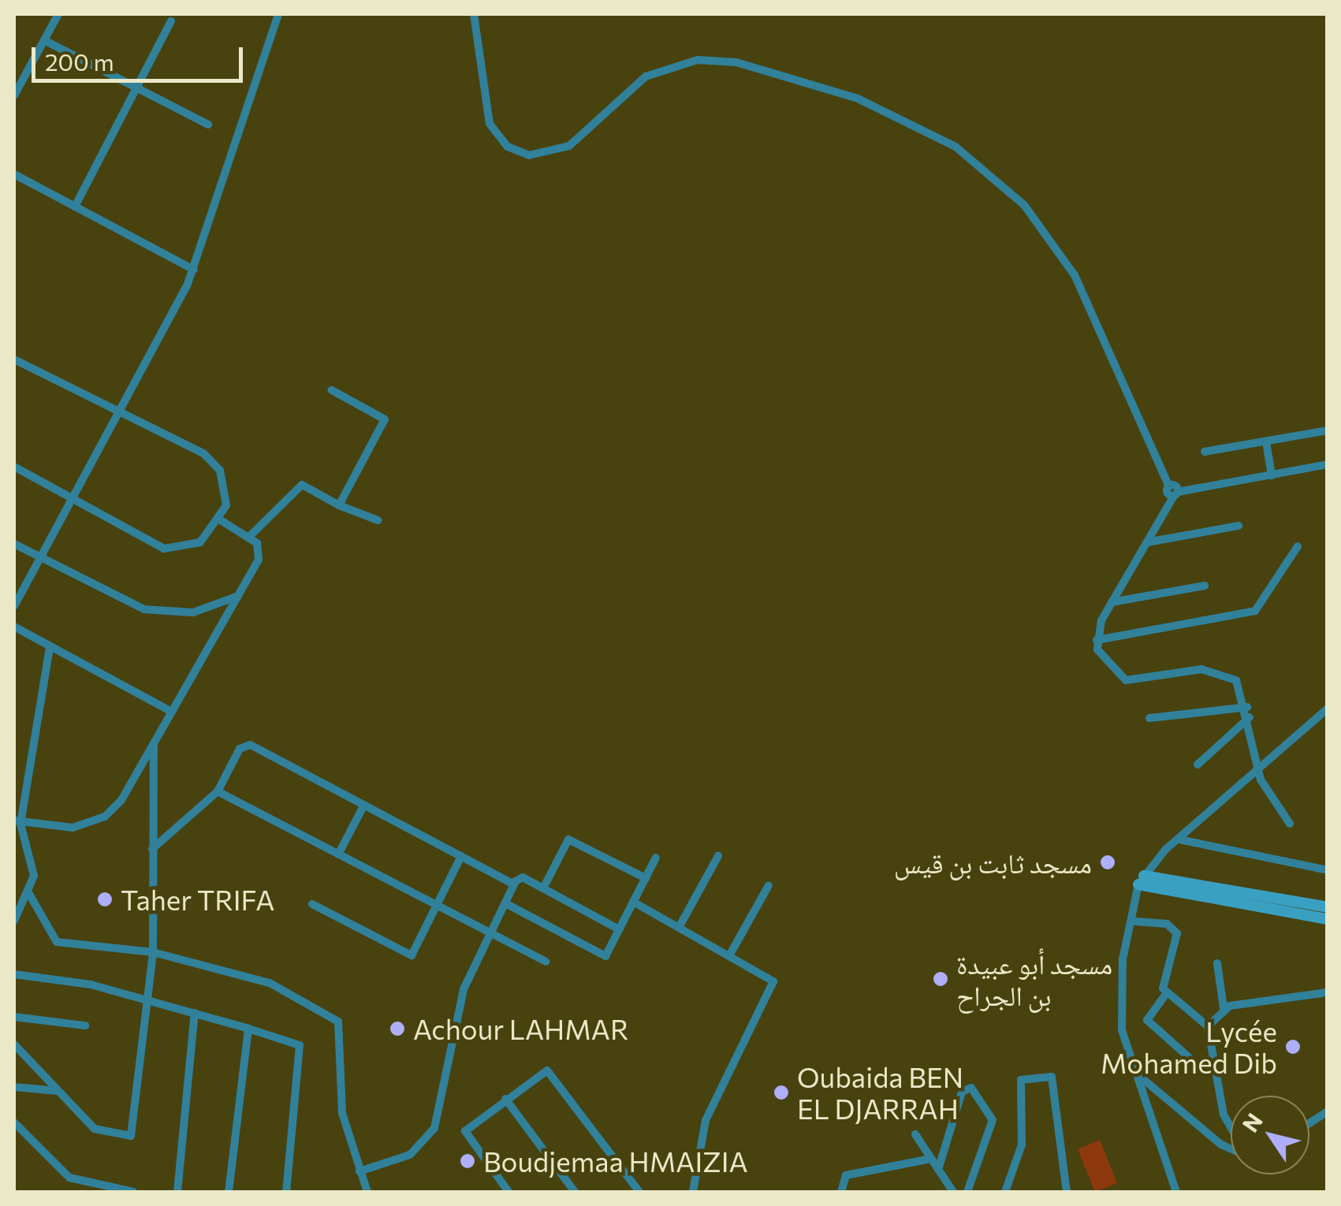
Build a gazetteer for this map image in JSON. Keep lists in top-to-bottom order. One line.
{"places":["مسجد ثابت بن قيس","Taher TRIFA","مسجد أبو عبيدة بن الجراح","Achour LAHMAR","Lycée Mohamed Dib","Oubaida BEN EL DJARRAH","Boudjemaa HMAIZIA"],"scale_bar":"200 m","north":"top left"}
